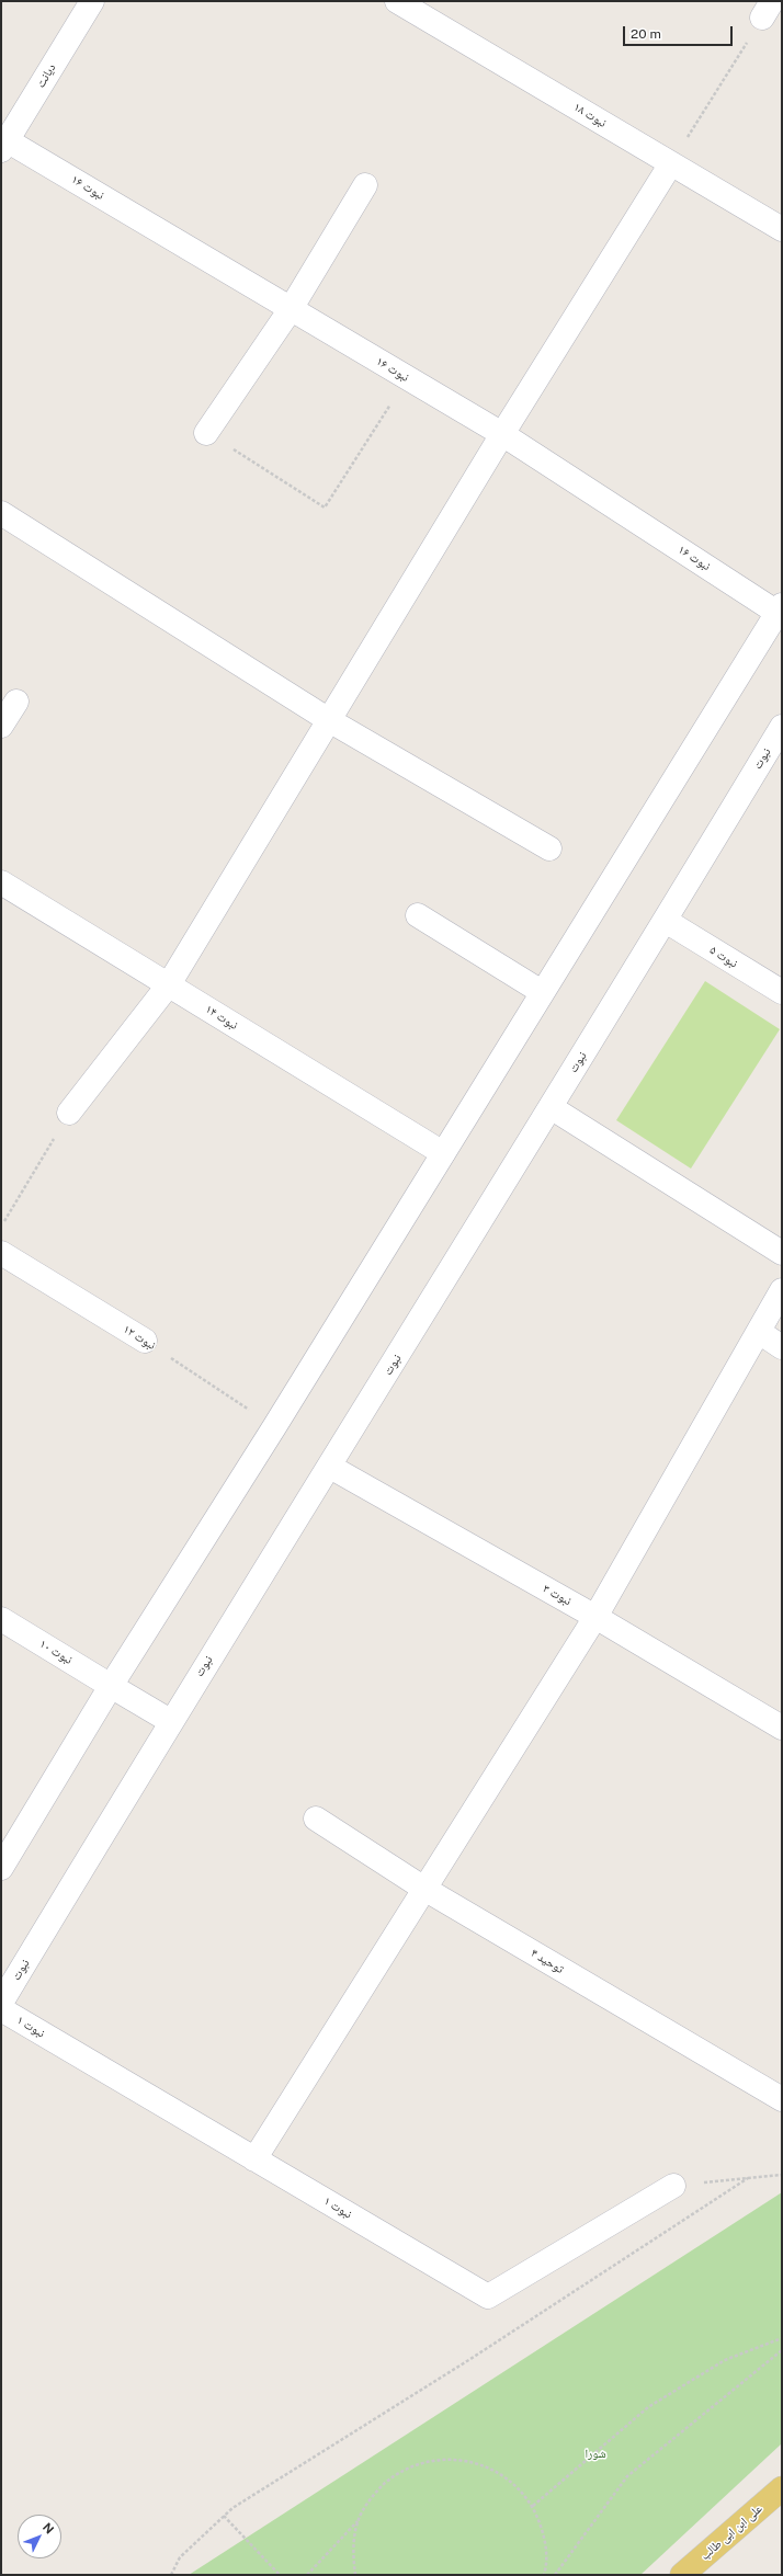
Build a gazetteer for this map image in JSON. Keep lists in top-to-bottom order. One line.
{"streets":{"main road":["علی ابن ابی طالب"],"street":["دیانت","نبوت ۱۸","نبوت ۱۶","نبوت","نبوت ۵","نبوت ۱۴","نبوت ۱۲","نبوت ۳","نبوت ۱۰","توحید ۴","نبوت ۱"]},"crossings":[["دیانت","نبوت ۱۶"],["نبوت","نبوت ۵"],["نبوت","نبوت ۳"],["نبوت","نبوت ۱۰"]],"parks":["شورا"],"scale_bar":"20 m","north":"top right"}
